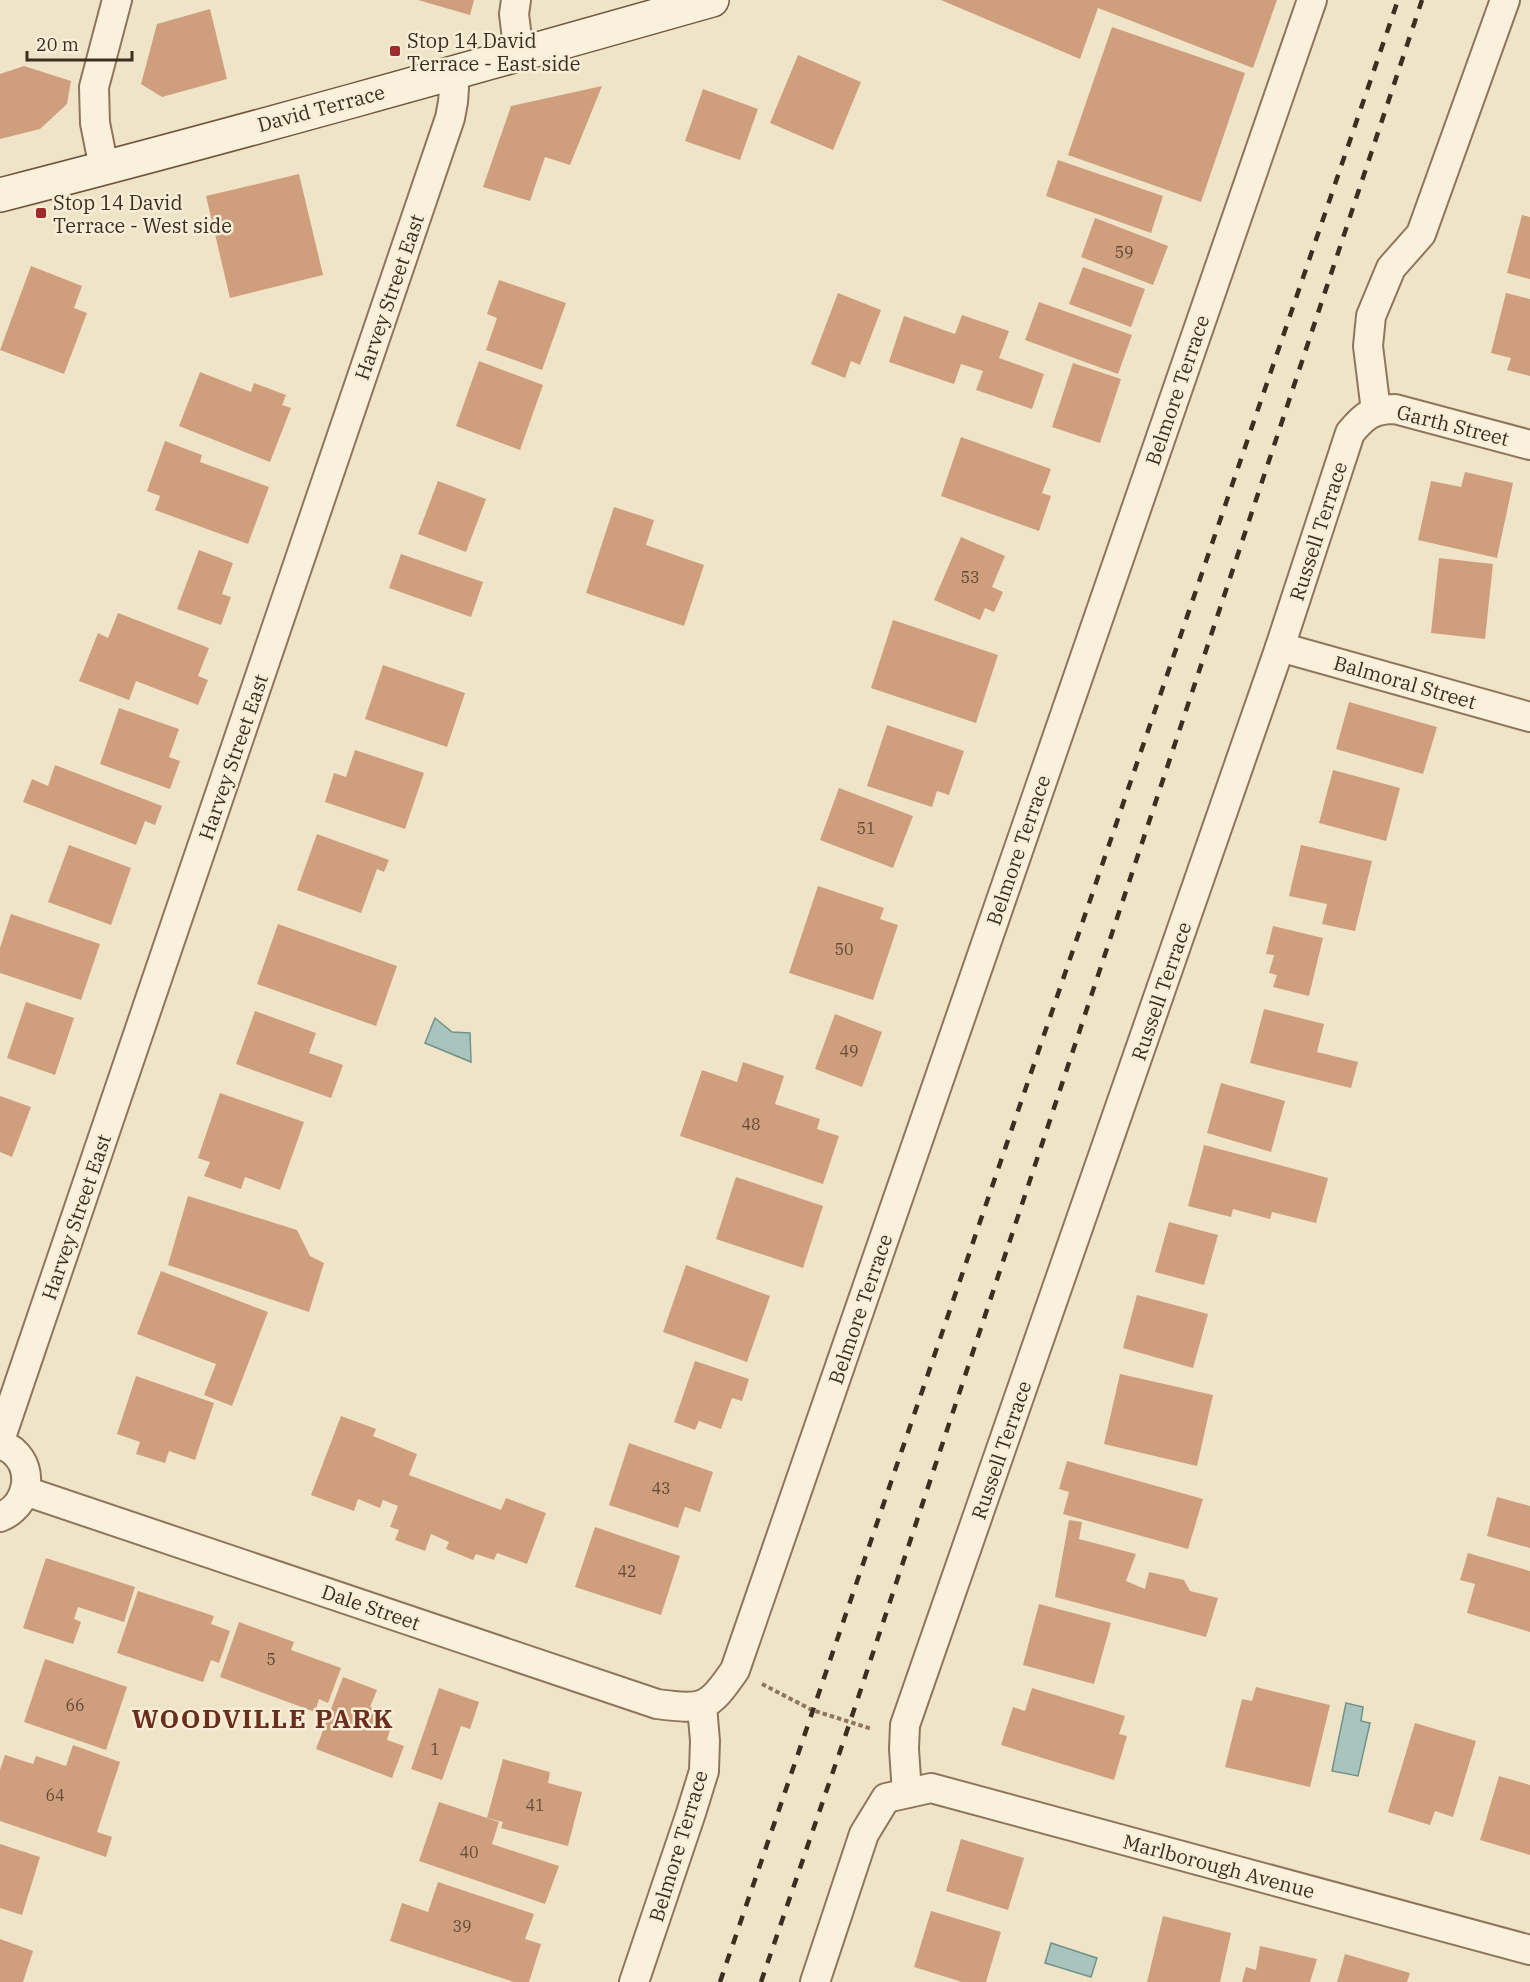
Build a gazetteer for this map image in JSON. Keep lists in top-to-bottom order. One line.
{"streets":{"main road":["David Terrace"],"street":["Harvey Street East","Belmore Terrace","Garth Street","Russell Terrace","Balmoral Street","Dale Street","Marlborough Avenue"]},"crossings":[["David Terrace","Harvey Street East"],["Belmore Terrace","Dale Street"],["Garth Street","Russell Terrace"],["Russell Terrace","Balmoral Street"],["Russell Terrace","Marlborough Avenue"]],"districts":["WOODVILLE PARK"],"places":{"transit":["Stop 14 David Terrace - East side","Stop 14 David Terrace - West side"]},"house_numbers":["59","53","51","50","49","48","43","42","5","66","1","64","41","40","39"],"scale_bar":"20 m"}
